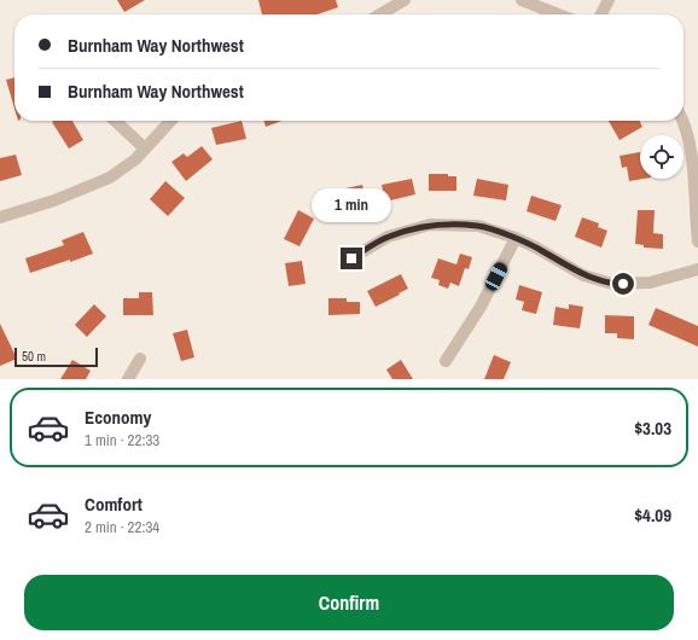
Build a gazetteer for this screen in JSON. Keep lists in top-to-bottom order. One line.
{"scale_bar":"50 m","page":{"banner":["Burnham Way Northwest","Burnham Way Northwest"],"bubble":"1 min","scale":"50 m","list":[{"name":"Economy","note":"1 min · 22:33","value":"$3.03"},{"name":"Comfort","note":"2 min · 22:34","value":"$4.09"}],"buttons":"Confirm"}}
